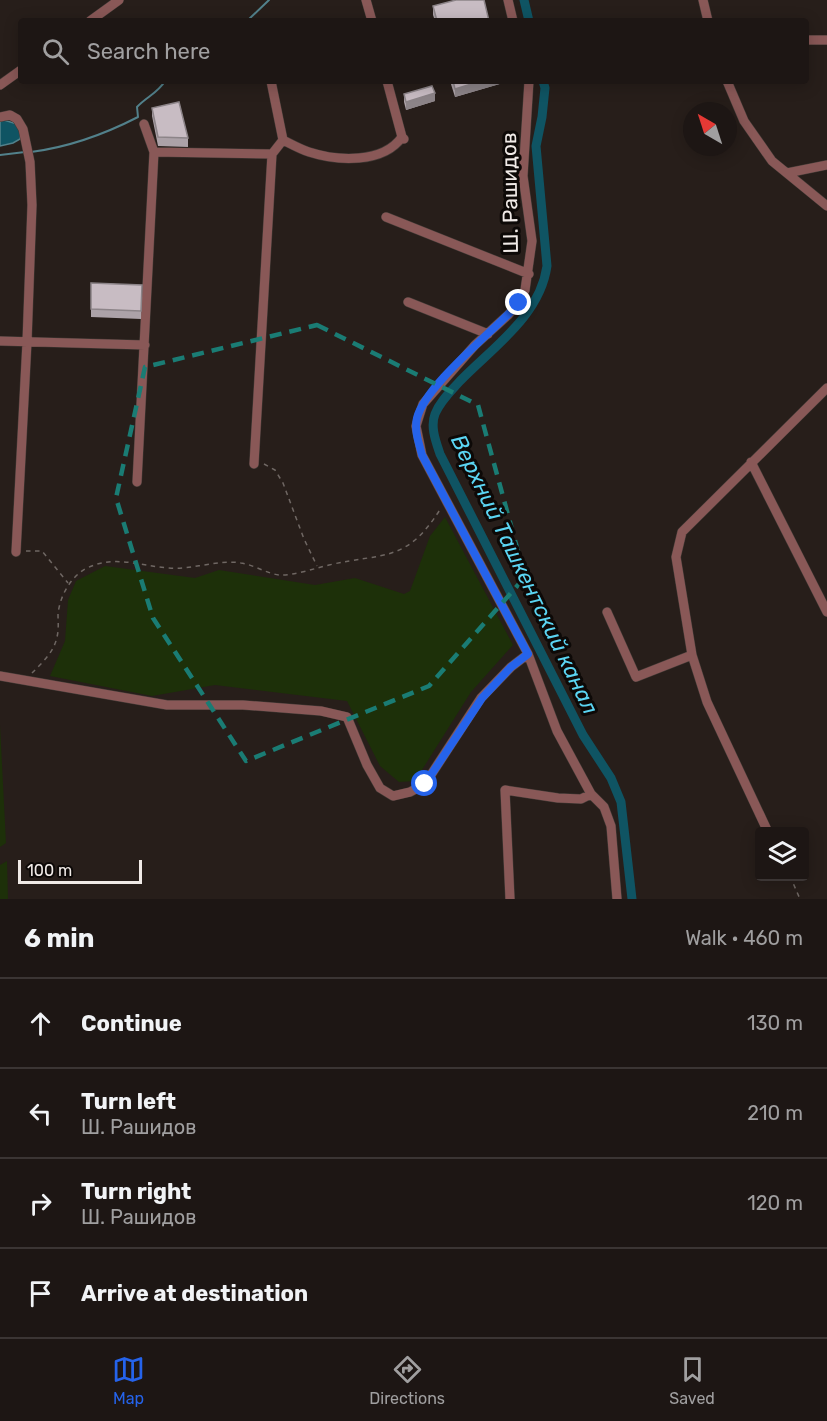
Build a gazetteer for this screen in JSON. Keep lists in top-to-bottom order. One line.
{"streets":{"street":["Ш. Рашидов"]},"water":["Верхний Ташкентский канал"],"scale_bar":"100 m","north":"top left","page":{"search":"Search here","scale":"100 m","heading":["6 min","Walk · 460 m"],"list":[["Continue","130 m"],["Turn left","Ш. Рашидов","210 m"],["Turn right","Ш. Рашидов","120 m"],"Arrive at destination"],"nav":["Map","Directions","Saved"]}}
